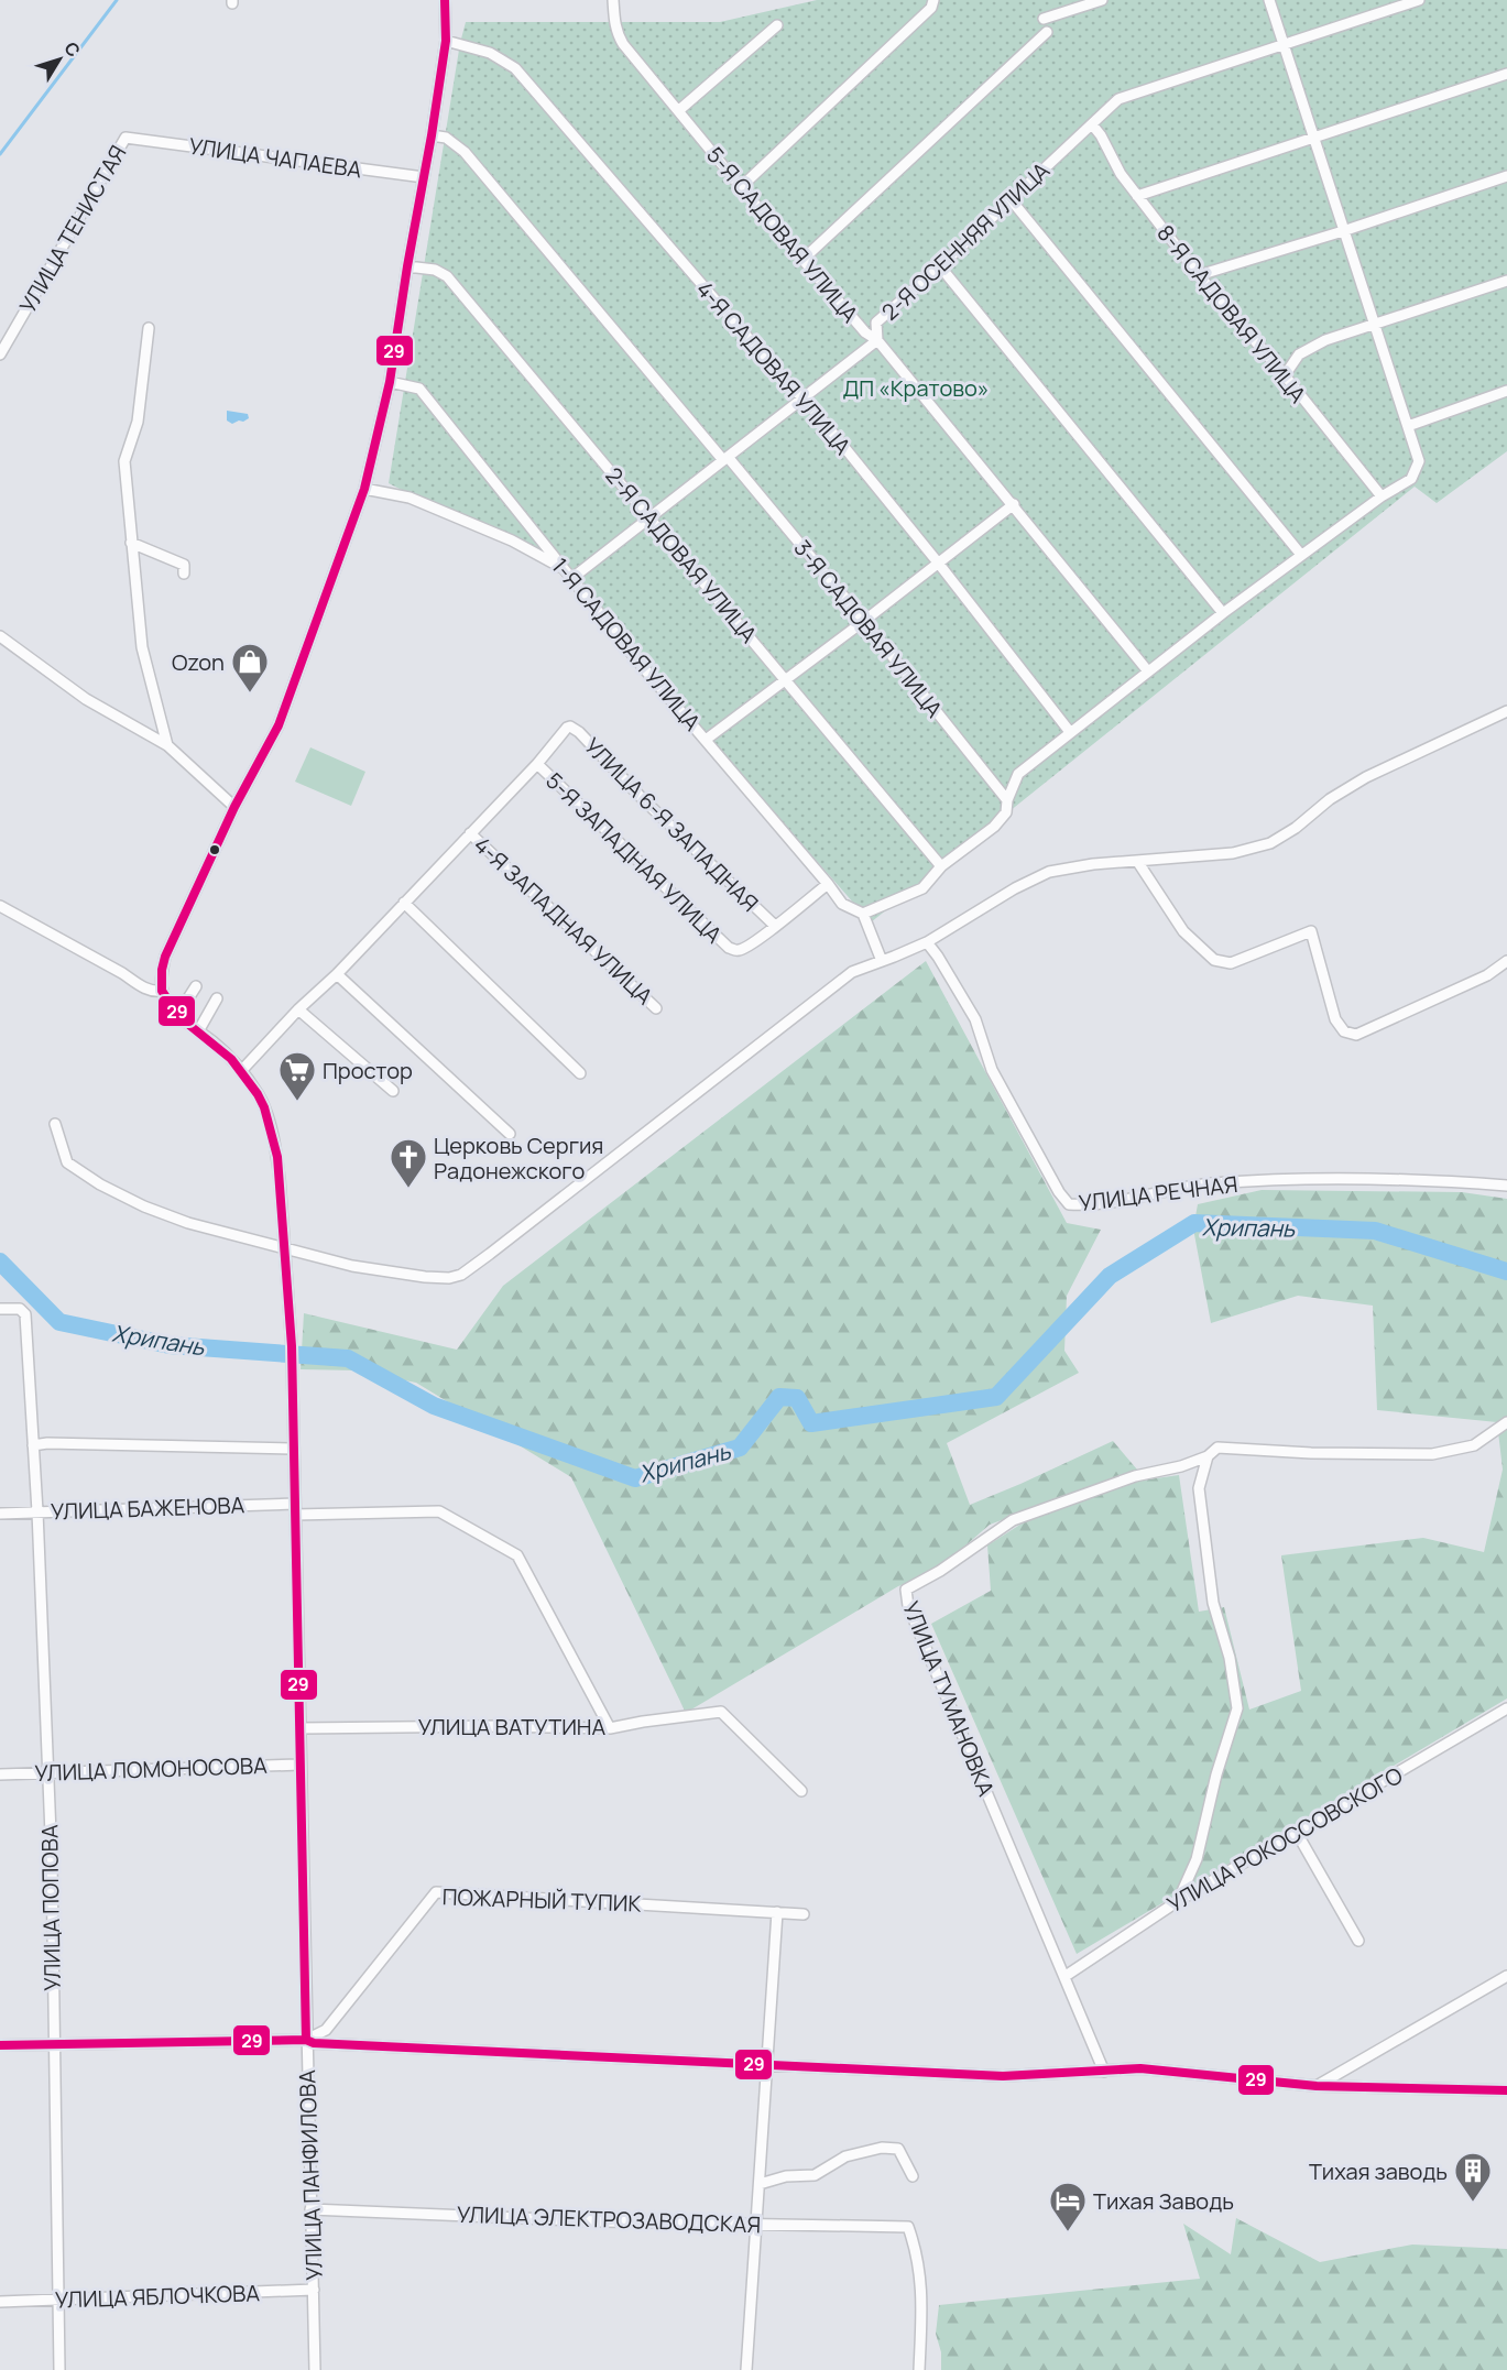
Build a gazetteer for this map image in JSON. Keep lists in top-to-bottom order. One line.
{"streets":{"street":["УЛИЦА ЧАПАЕВА","УЛИЦА ТЕНИСТАЯ","5-Я САДОВАЯ УЛИЦА","2-Я ОСЕННЯЯ УЛИЦА","8-Я САДОВАЯ УЛИЦА","4-Я САДОВАЯ УЛИЦА","2-Я САДОВАЯ УЛИЦА","3-Я САДОВАЯ УЛИЦА","1-Я САДОВАЯ УЛИЦА","УЛИЦА 6-Я ЗАПАДНАЯ","5-Я ЗАПАДНАЯ УЛИЦА","4-Я ЗАПАДНАЯ УЛИЦА","УЛИЦА РЕЧНАЯ","УЛИЦА БАЖЕНОВА","УЛИЦА ТУМАНОВКА","УЛИЦА ВАТУТИНА","УЛИЦА ЛОМОНОСОВА","УЛИЦА РОКОССОВСКОГО","ПОЖАРНЫЙ ТУПИК","УЛИЦА ПОПОВА","УЛИЦА ПАНФИЛОВА","УЛИЦА ЭЛЕКТРОЗАВОДСКАЯ","УЛИЦА ЯБЛОЧКОВА"]},"crossings":[["УЛИЦА ЧАПАЕВА","УЛИЦА ТЕНИСТАЯ"],["5-Я САДОВАЯ УЛИЦА","2-Я ОСЕННЯЯ УЛИЦА"],["2-Я ОСЕННЯЯ УЛИЦА","8-Я САДОВАЯ УЛИЦА"],["2-Я ОСЕННЯЯ УЛИЦА","4-Я САДОВАЯ УЛИЦА"],["2-Я ОСЕННЯЯ УЛИЦА","2-Я САДОВАЯ УЛИЦА"],["2-Я ОСЕННЯЯ УЛИЦА","3-Я САДОВАЯ УЛИЦА"],["2-Я ОСЕННЯЯ УЛИЦА","1-Я САДОВАЯ УЛИЦА"],["1-Я САДОВАЯ УЛИЦА","5-Я ЗАПАДНАЯ УЛИЦА"],["УЛИЦА 6-Я ЗАПАДНАЯ","5-Я ЗАПАДНАЯ УЛИЦА"],["УЛИЦА БАЖЕНОВА","УЛИЦА ВАТУТИНА"],["УЛИЦА БАЖЕНОВА","УЛИЦА ПОПОВА"],["УЛИЦА БАЖЕНОВА","УЛИЦА ПАНФИЛОВА"],["УЛИЦА ТУМАНОВКА","УЛИЦА РОКОССОВСКОГО"],["УЛИЦА ВАТУТИНА","УЛИЦА ПАНФИЛОВА"],["УЛИЦА ЛОМОНОСОВА","УЛИЦА ПОПОВА"],["УЛИЦА ЛОМОНОСОВА","УЛИЦА ПАНФИЛОВА"],["ПОЖАРНЫЙ ТУПИК","УЛИЦА ПАНФИЛОВА"],["УЛИЦА ПОПОВА","УЛИЦА ЯБЛОЧКОВА"],["УЛИЦА ПАНФИЛОВА","УЛИЦА ЭЛЕКТРОЗАВОДСКАЯ"],["УЛИЦА ПАНФИЛОВА","УЛИЦА ЯБЛОЧКОВА"]],"water":["Хрипань"],"parks":["ДП «Кратово»"],"places":{"shop":["Ozon"],"supermarket":["Простор"],"church":["Церковь Сергия Радонежского"],"building":["Тихая заводь"],"hotel":["Тихая Заводь"]},"lines":["transit line 29"],"north":"top right"}
